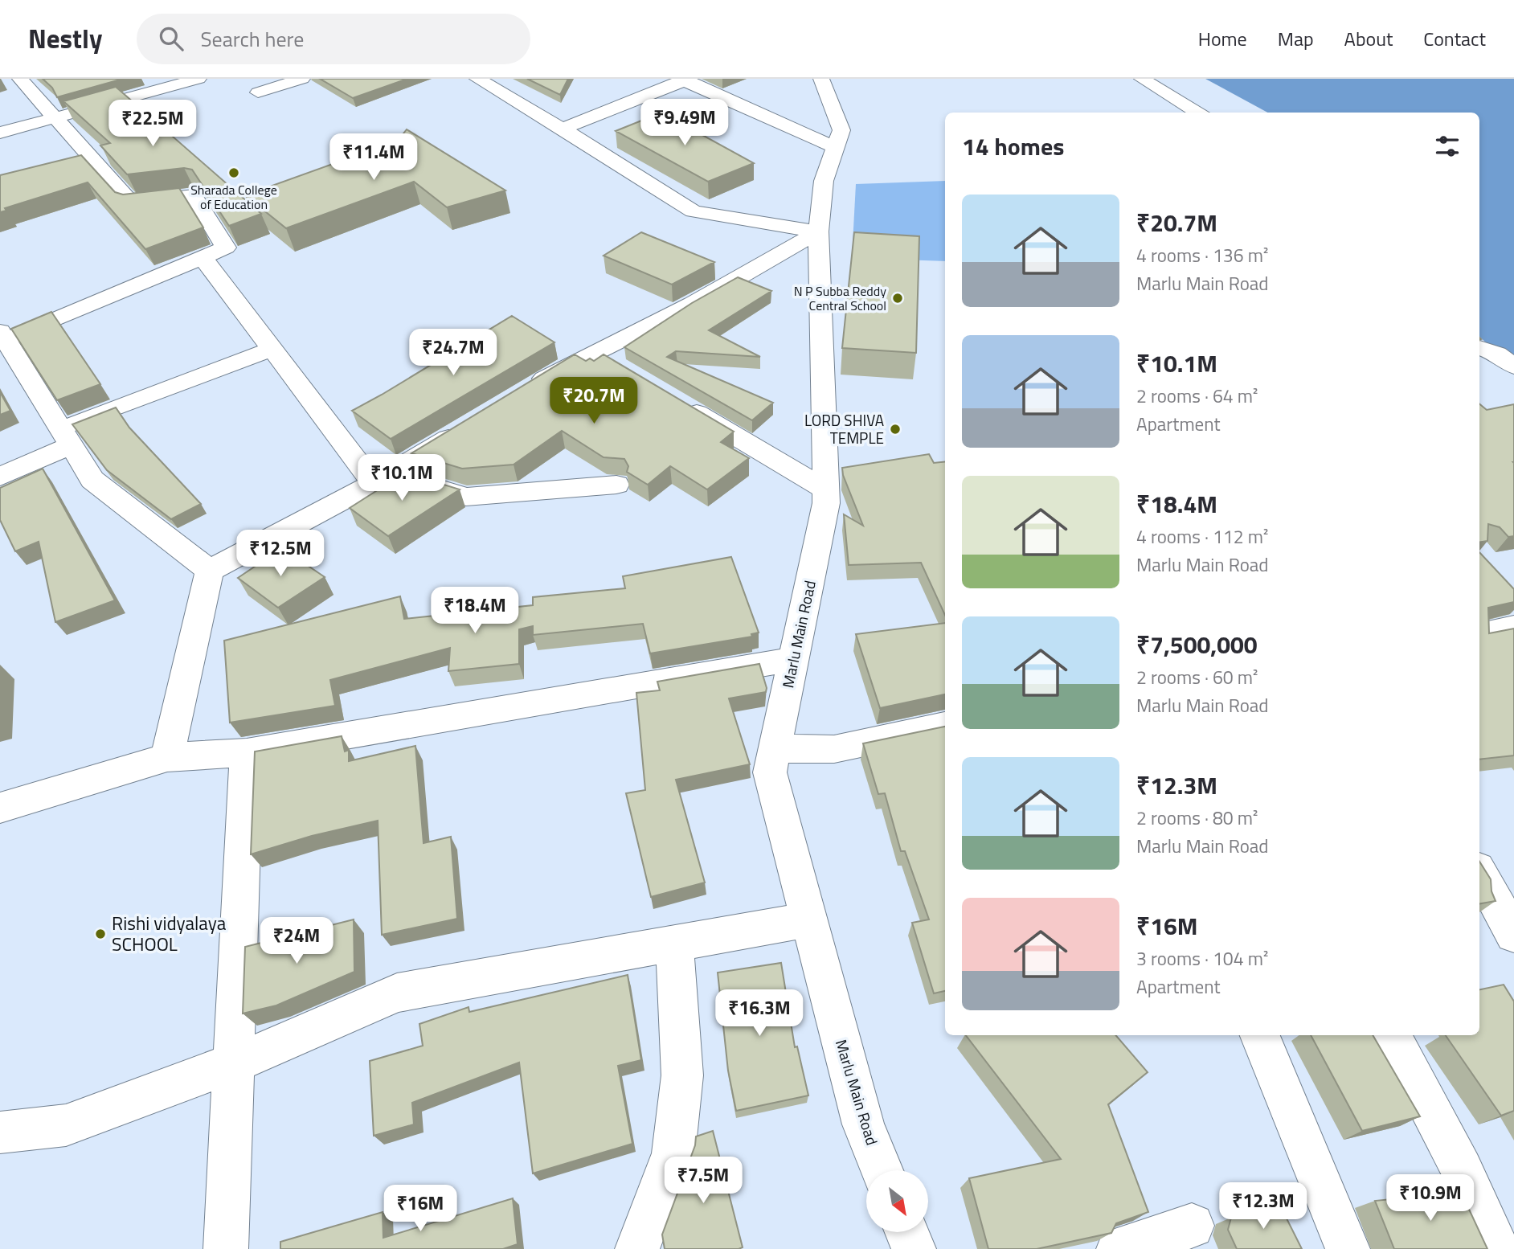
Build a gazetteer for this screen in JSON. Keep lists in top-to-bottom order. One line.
{"streets":{"street":["Marlu Main Road"]},"places":["Sharada College of Education","N P Subba Reddy Central School","LORD SHIVA TEMPLE","Rishi vidyalaya SCHOOL"],"north":"bottom right","page":{"header":"Nestly","search":"Search here","nav":["Home","Map","About","Contact"],"price":["₹9.49M","₹22.5M","₹11.4M","₹24.7M","₹20.7M","₹10.1M","₹12.5M","₹18.4M","₹24M","₹16.3M","₹7.5M","₹10.9M","₹12.3M","₹16M"],"heading":"14 homes","list":[{"name":"₹20.7M","note":"4 rooms · 136 m² · Marlu Main Road"},{"name":"₹10.1M","note":"2 rooms · 64 m² · Apartment"},{"name":"₹18.4M","note":"4 rooms · 112 m² · Marlu Main Road"},{"name":"₹7,500,000","note":"2 rooms · 60 m² · Marlu Main Road"},{"name":"₹12.3M","note":"2 rooms · 80 m² · Marlu Main Road"},{"name":"₹16M","note":"3 rooms · 104 m² · Apartment"}]}}
